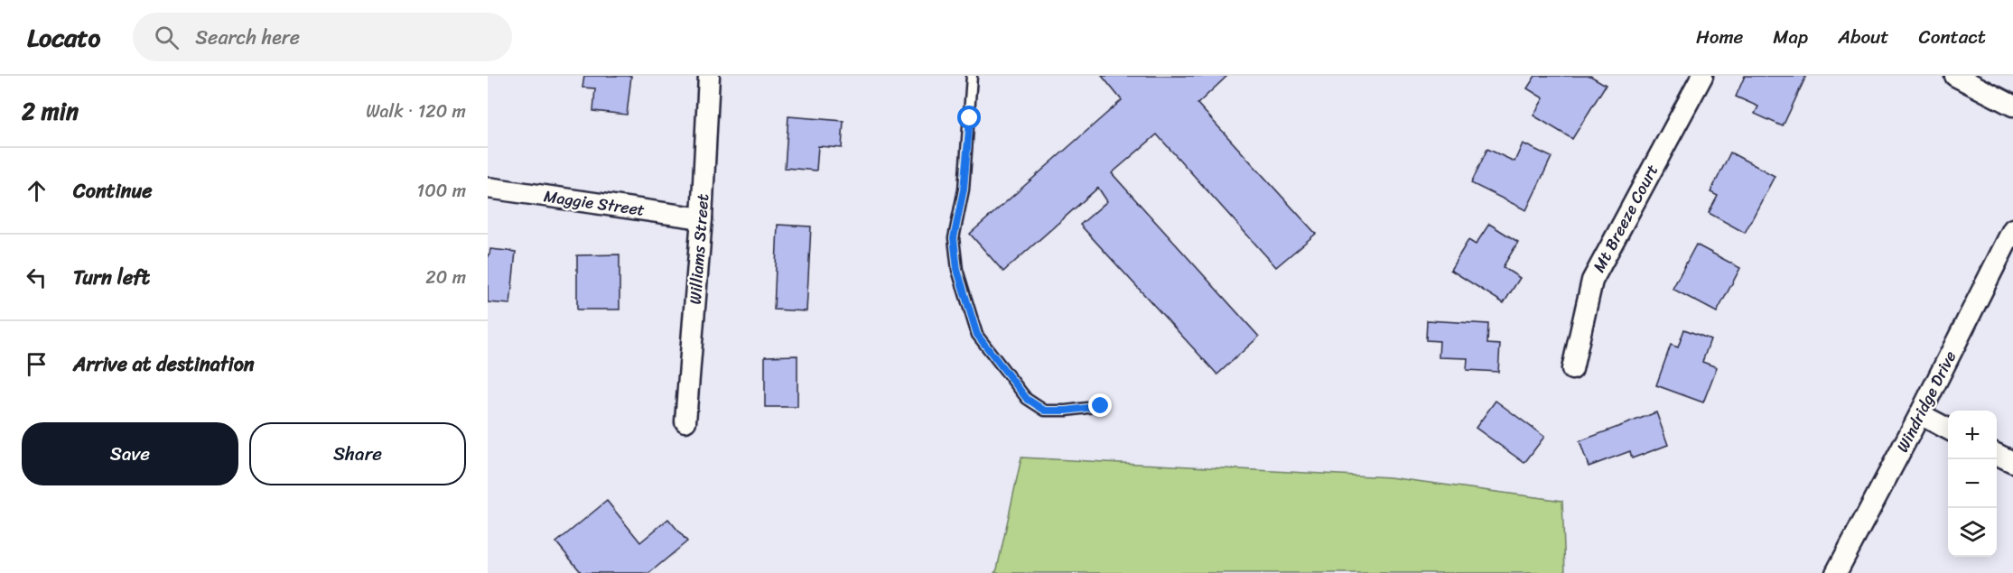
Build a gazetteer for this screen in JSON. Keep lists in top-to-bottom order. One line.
{"streets":{"street":["Maggie Street","Mt Breeze Court","Williams Street","Windridge Drive"]},"crossings":[["Maggie Street","Williams Street"]],"page":{"header":"Locato","search":"Search here","nav":["Home","Map","About","Contact"],"heading":["2 min","Walk · 120 m"],"list":[["Continue","100 m"],["Turn left","20 m"],"Arrive at destination"],"buttons":["Save","Share"],"map_buttons":["+","−"]}}
